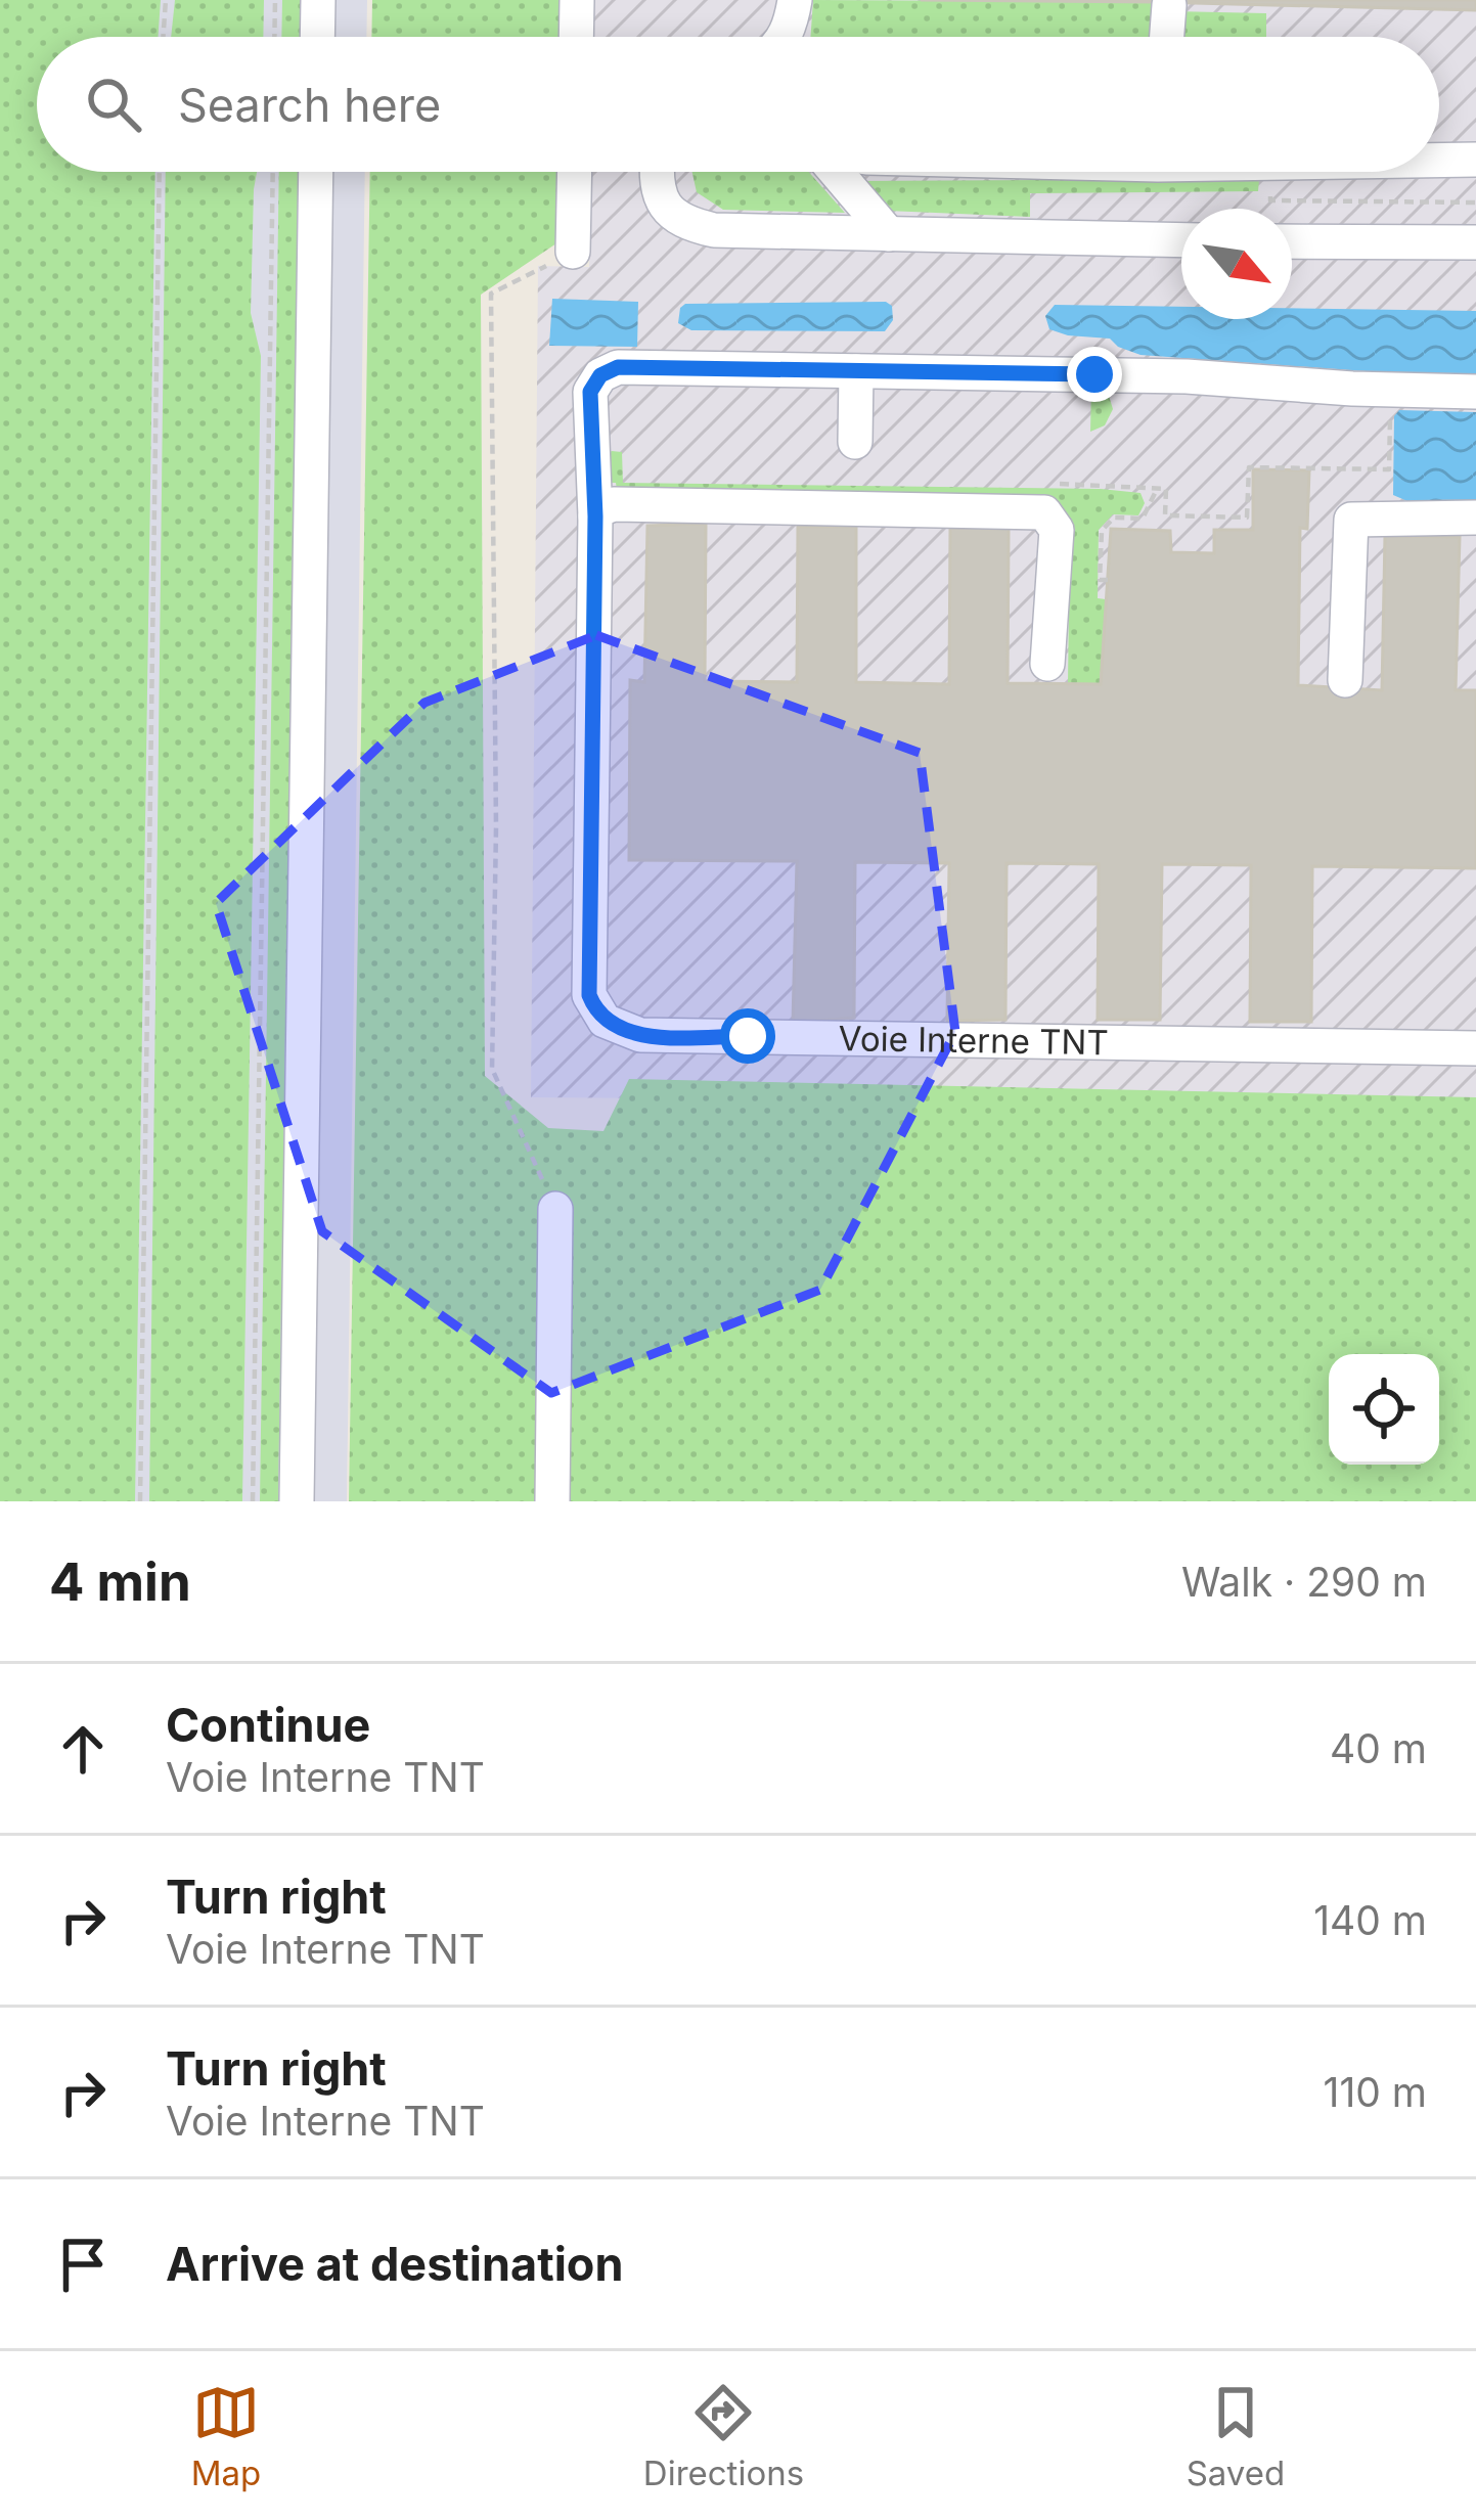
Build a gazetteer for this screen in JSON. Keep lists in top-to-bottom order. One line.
{"streets":{"lane":["Voie Interne TNT"]},"north":"bottom right","page":{"search":"Search here","heading":["4 min","Walk · 290 m"],"list":[["Continue","Voie Interne TNT","40 m"],["Turn right","Voie Interne TNT","140 m"],["Turn right","Voie Interne TNT","110 m"],"Arrive at destination"],"nav":["Map","Directions","Saved"]}}
